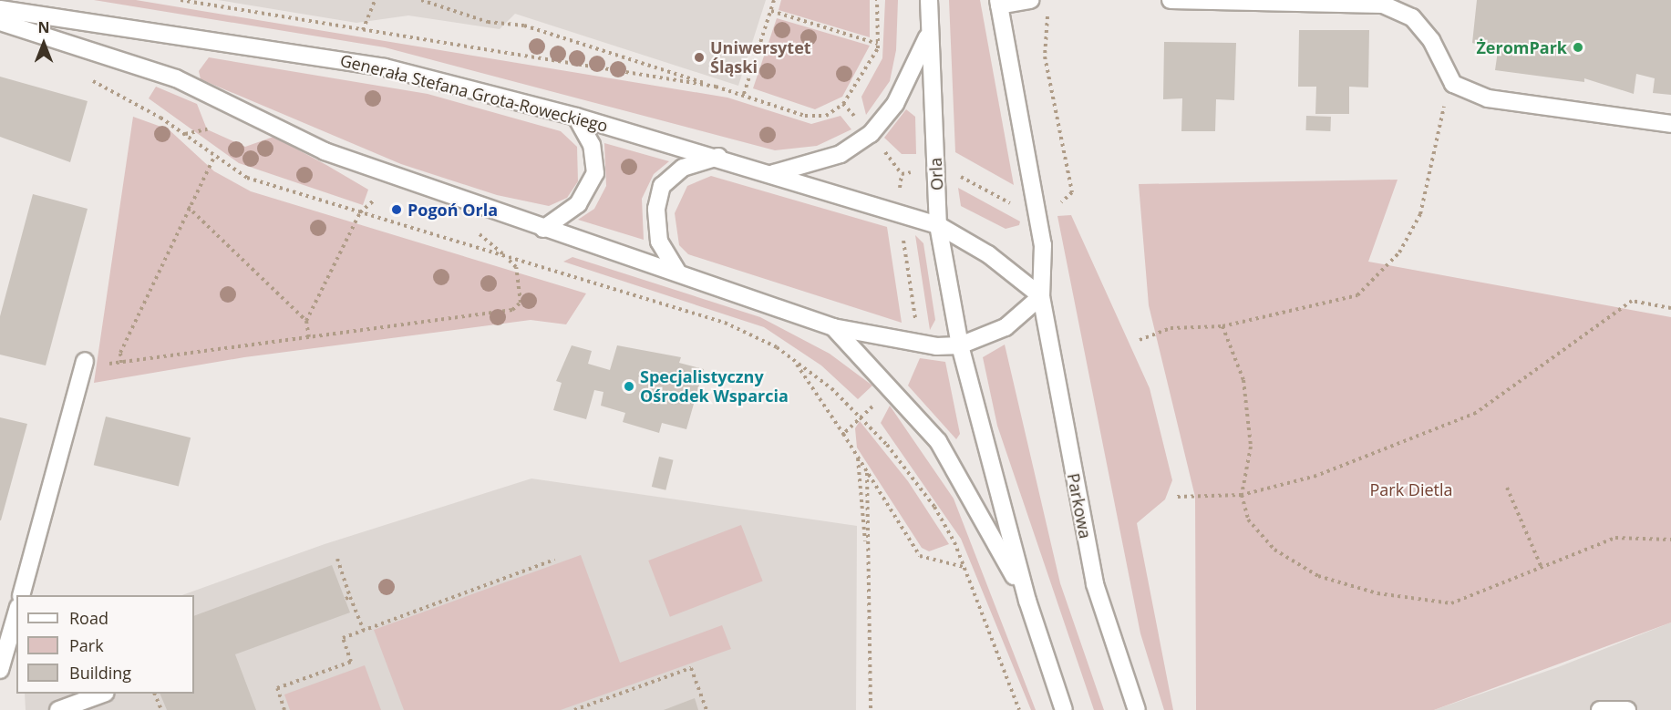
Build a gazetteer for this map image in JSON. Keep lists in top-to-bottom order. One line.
{"streets":{"street":["Generała Stefana Grota-Roweckiego","Orla","Parkowa"]},"crossings":[["Generała Stefana Grota-Roweckiego","Orla"],["Generała Stefana Grota-Roweckiego","Parkowa"]],"parks":["Park Dietla"],"places":["ŻeromPark","Uniwersytet Śląski","Pogoń Orla","Specjalistyczny Ośrodek Wsparcia"],"legend":["Road","Park","Building"],"north":"top"}
